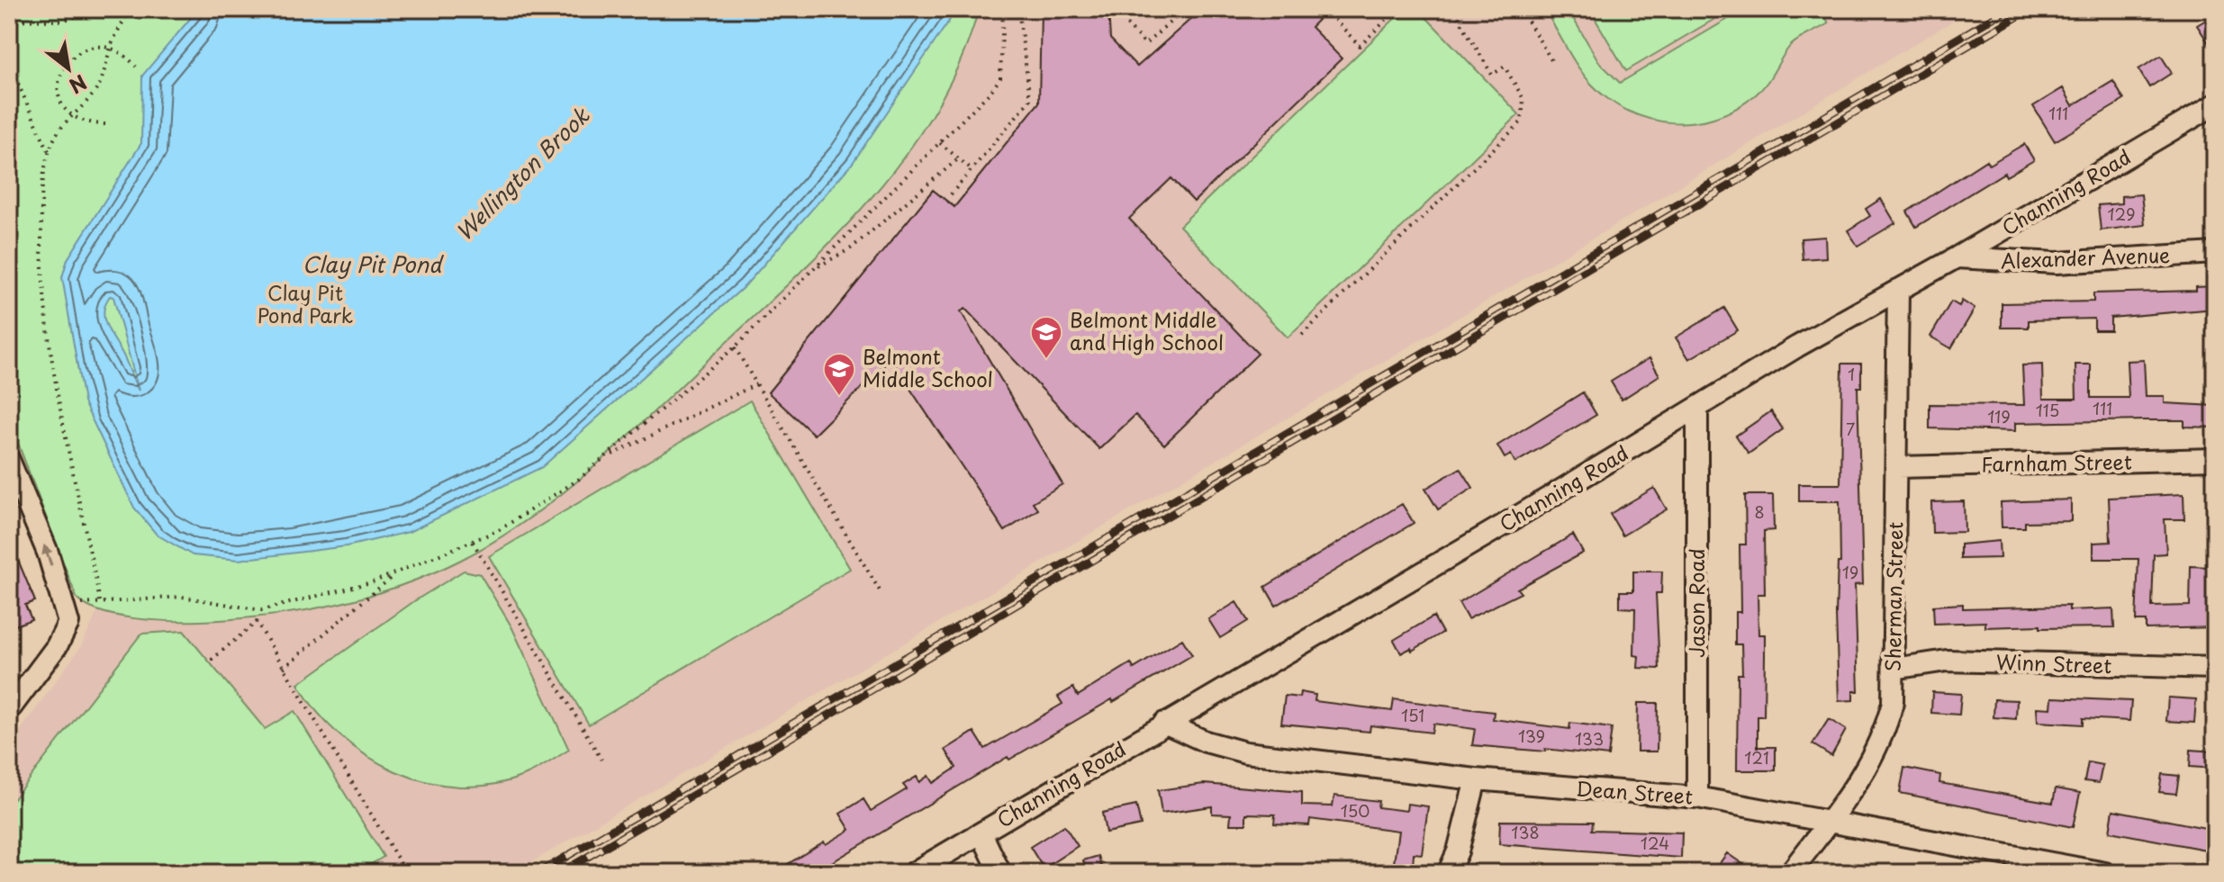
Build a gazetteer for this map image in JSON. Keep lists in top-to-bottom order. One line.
{"streets":{"street":["Channing Road","Alexander Avenue","Farnham Street","Sherman Street","Jason Road","Winn Street","Dean Street"]},"crossings":[["Channing Road","Alexander Avenue"],["Channing Road","Sherman Street"],["Channing Road","Jason Road"],["Channing Road","Dean Street"],["Farnham Street","Sherman Street"],["Sherman Street","Winn Street"],["Sherman Street","Dean Street"],["Jason Road","Dean Street"]],"water":["Wellington Brook","Clay Pit Pond"],"parks":["Clay Pit Pond Park"],"places":{"school or university":["Belmont Middle and High School","Belmont Middle School"]},"house_numbers":["111","129","1","111","115","119","7","8","19","151","139","133","121","150","138","124"],"north":"bottom right"}
